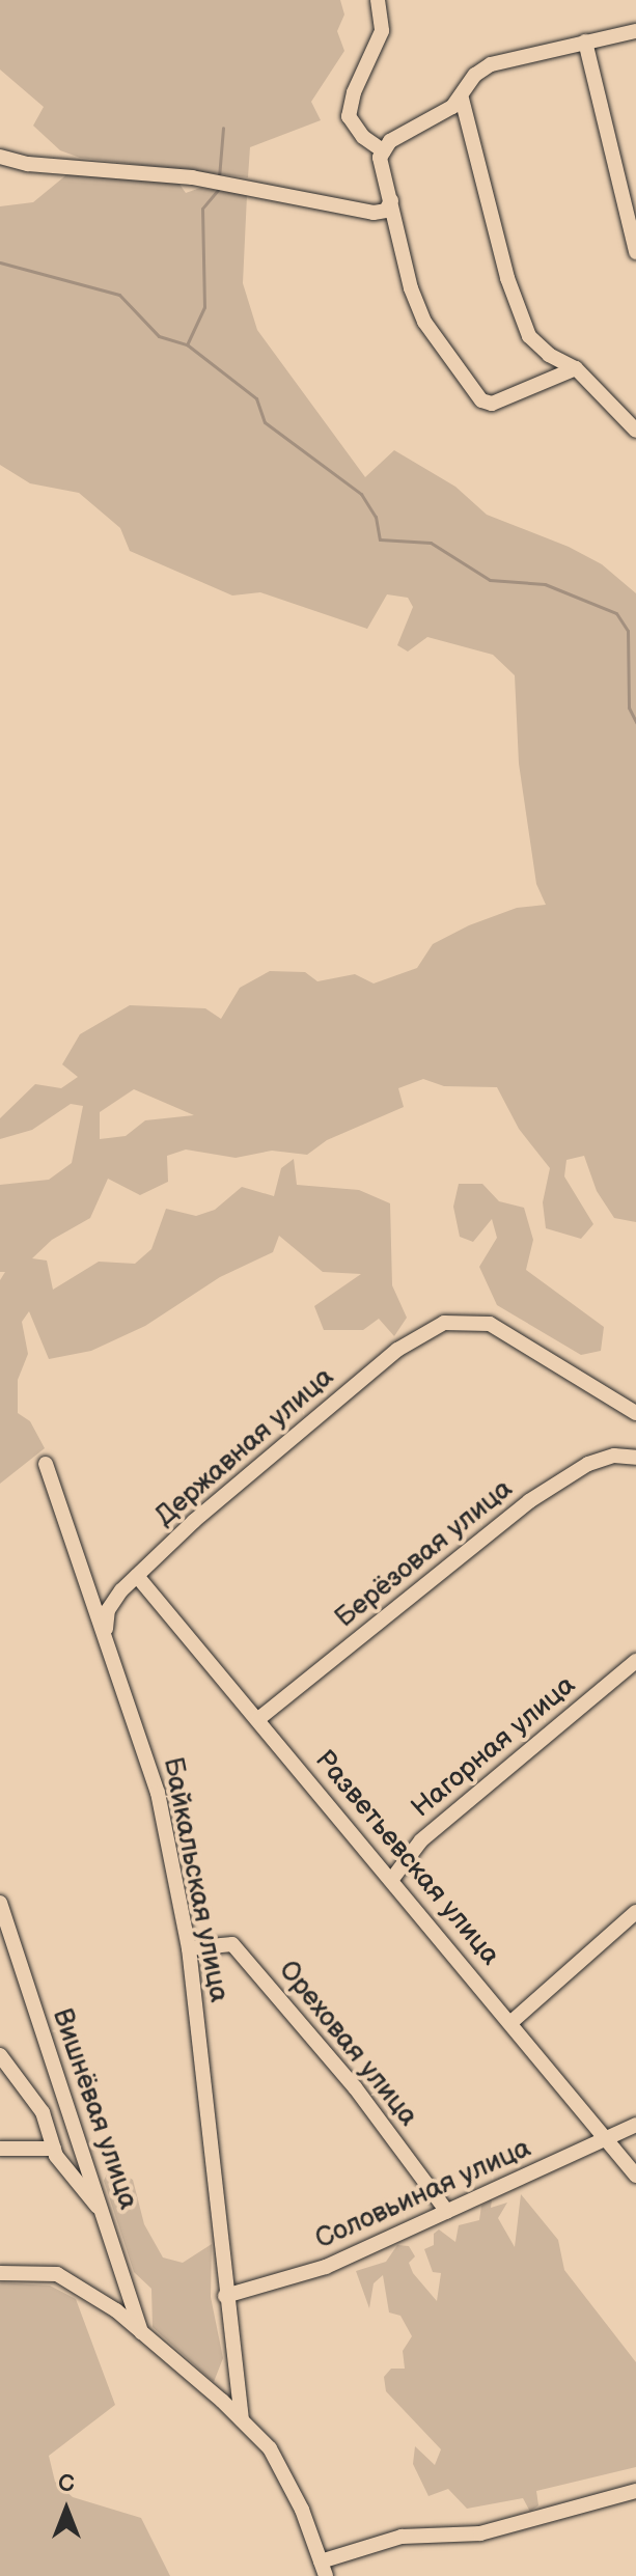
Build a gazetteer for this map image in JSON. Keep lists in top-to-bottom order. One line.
{"streets":{"street":["Державная улица","Берёзовая улица","Нагорная улица","Разветьевская улица","Байкальская улица","Ореховая улица","Вишнёвая улица","Соловьиная улица"]},"crossings":[["Державная улица","Разветьевская улица"],["Державная улица","Байкальская улица"],["Берёзовая улица","Разветьевская улица"],["Нагорная улица","Разветьевская улица"],["Разветьевская улица","Соловьиная улица"],["Байкальская улица","Ореховая улица"],["Байкальская улица","Соловьиная улица"],["Ореховая улица","Соловьиная улица"]],"north":"top"}
